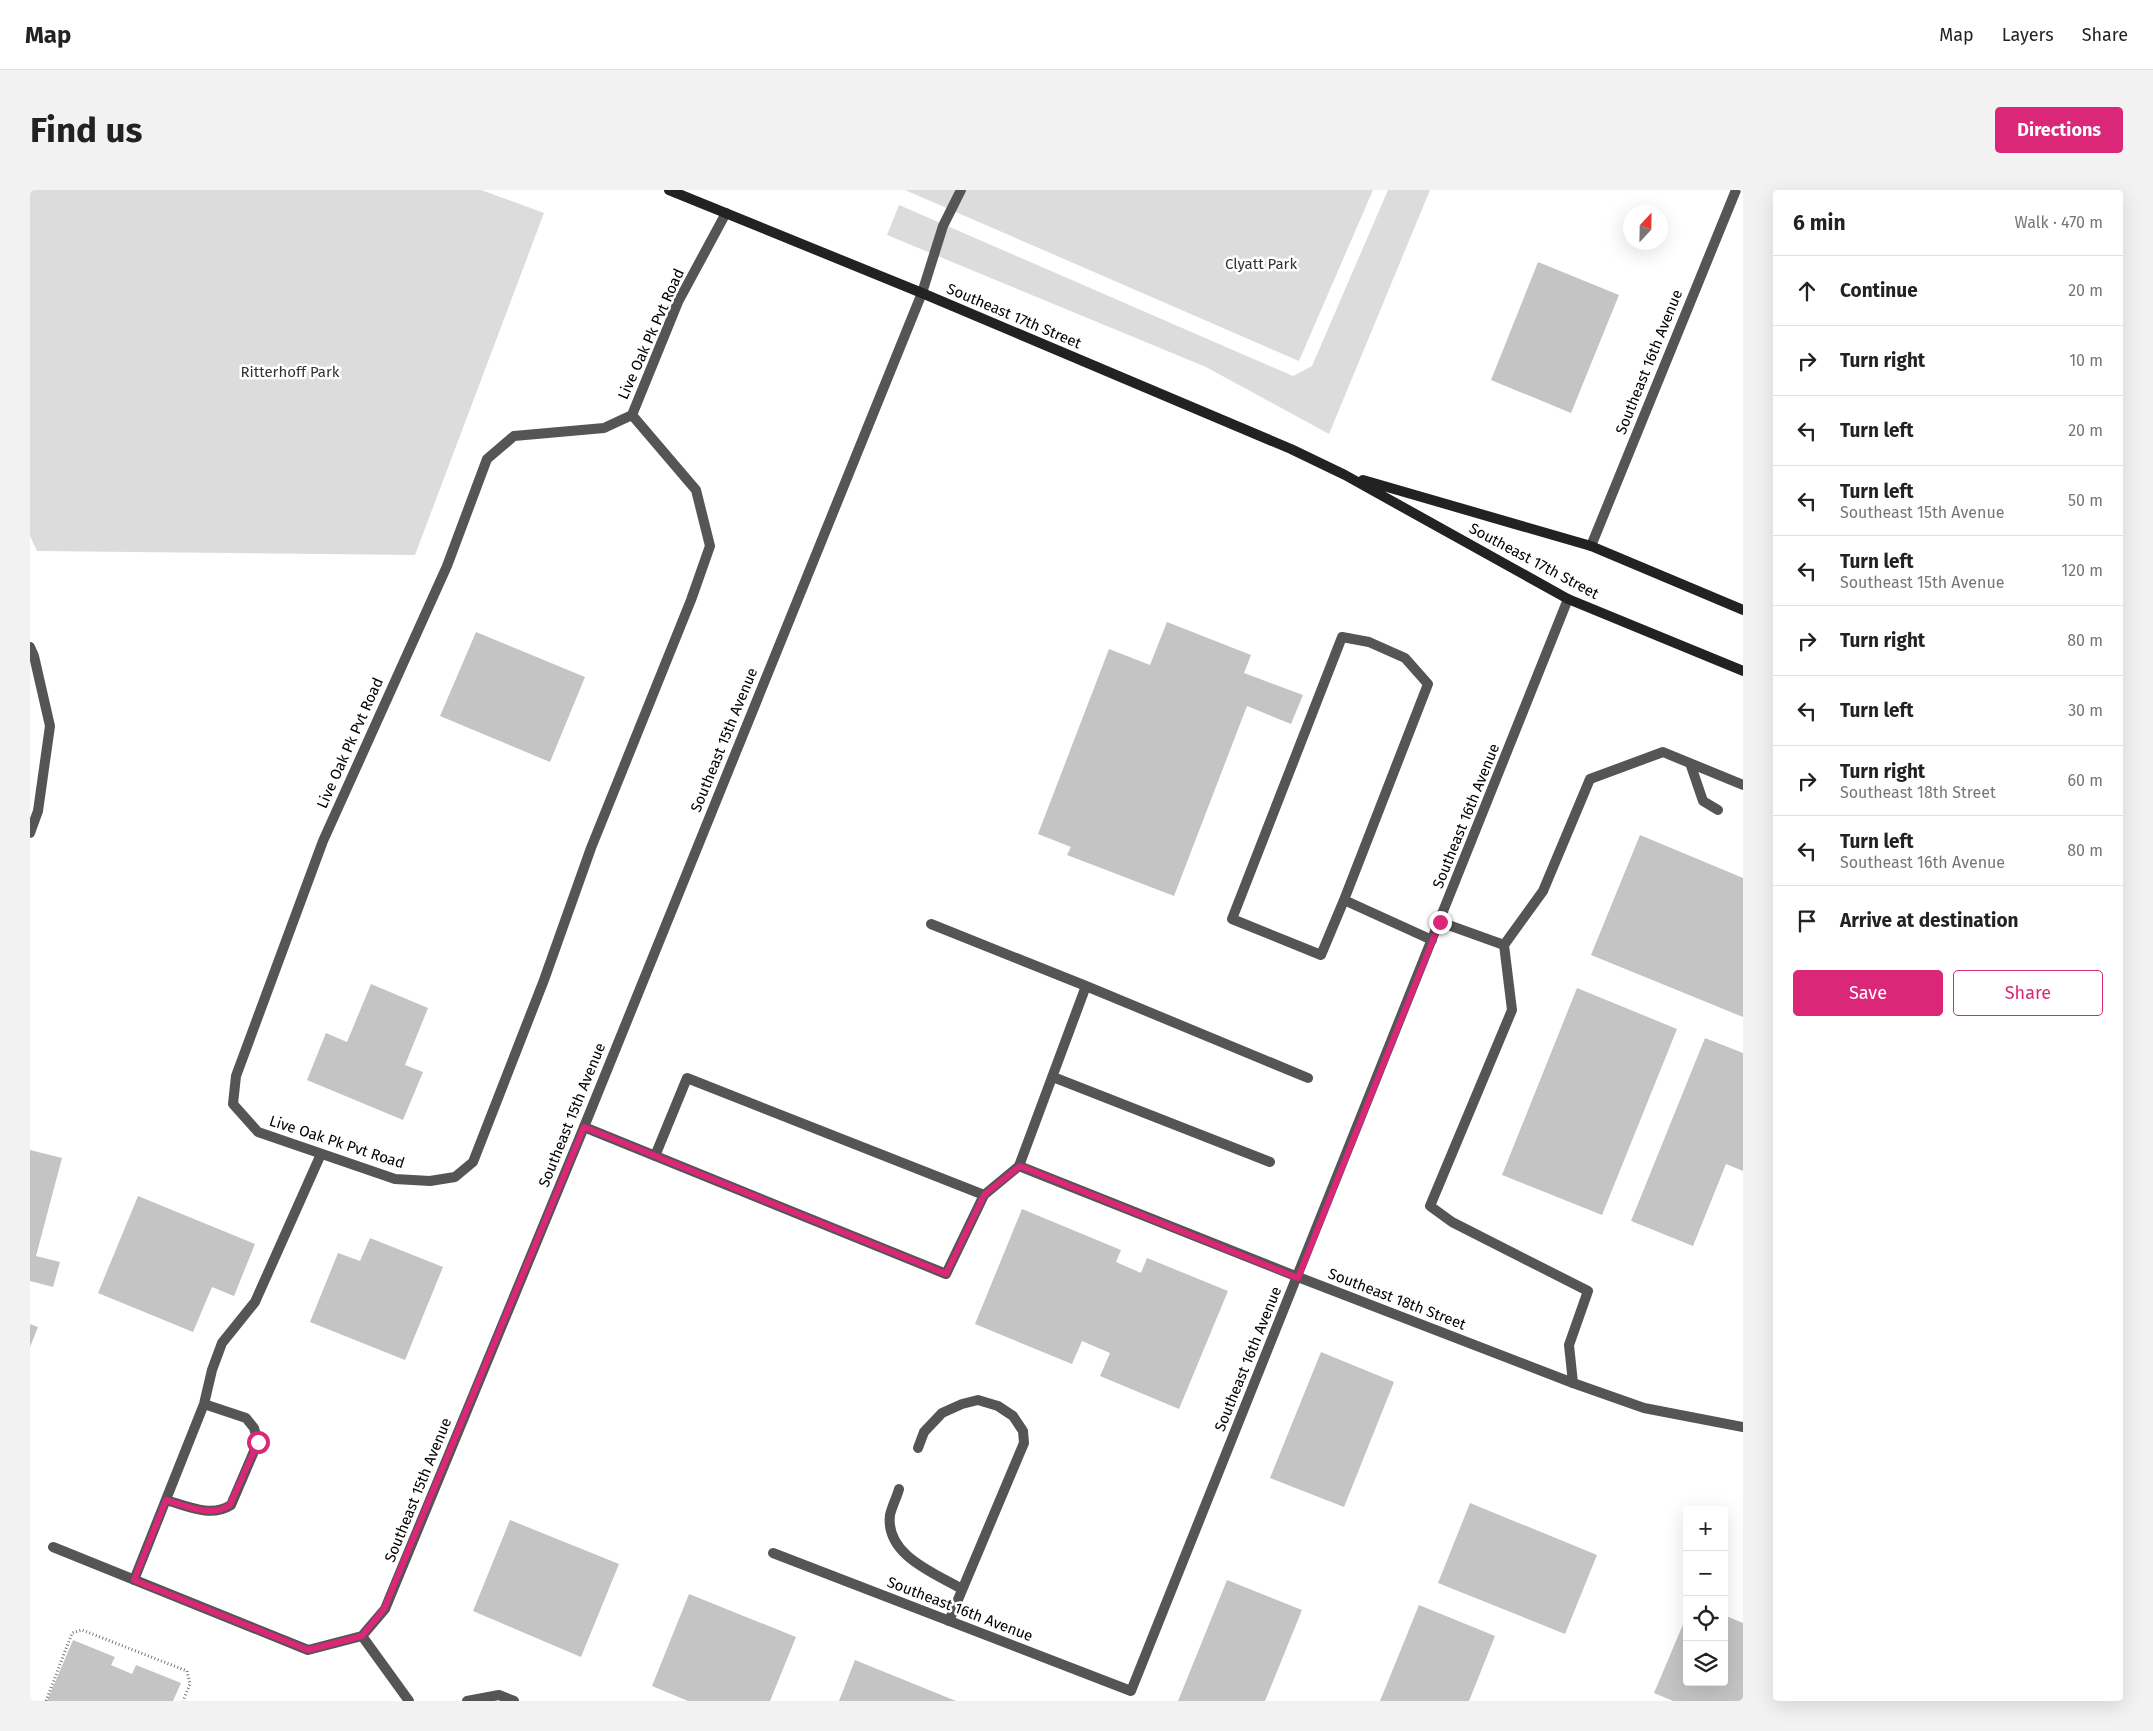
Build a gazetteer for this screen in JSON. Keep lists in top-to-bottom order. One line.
{"streets":{"main road":["Southeast 17th Street"],"street":["Live Oak Pk Pvt Road","Southeast 16th Avenue","Southeast 15th Avenue","Southeast 18th Street"]},"crossings":[["Southeast 17th Street","Live Oak Pk Pvt Road"],["Southeast 17th Street","Southeast 16th Avenue"],["Southeast 17th Street","Southeast 15th Avenue"],["Southeast 16th Avenue","Southeast 18th Street"]],"parks":["Clyatt Park","Ritterhoff Park"],"north":"top","page":{"header":"Map","nav":["Map","Layers","Share"],"buttons":["Directions",["Save","Share"]],"title":"Find us","heading":["6 min","Walk · 470 m"],"list":[["Continue","20 m"],["Turn right","10 m"],["Turn left","20 m"],["Turn left","Southeast 15th Avenue","50 m"],["Turn left","Southeast 15th Avenue","120 m"],["Turn right","80 m"],["Turn left","30 m"],["Turn right","Southeast 18th Street","60 m"],["Turn left","Southeast 16th Avenue","80 m"],"Arrive at destination"],"map_buttons":["+","−"]}}
